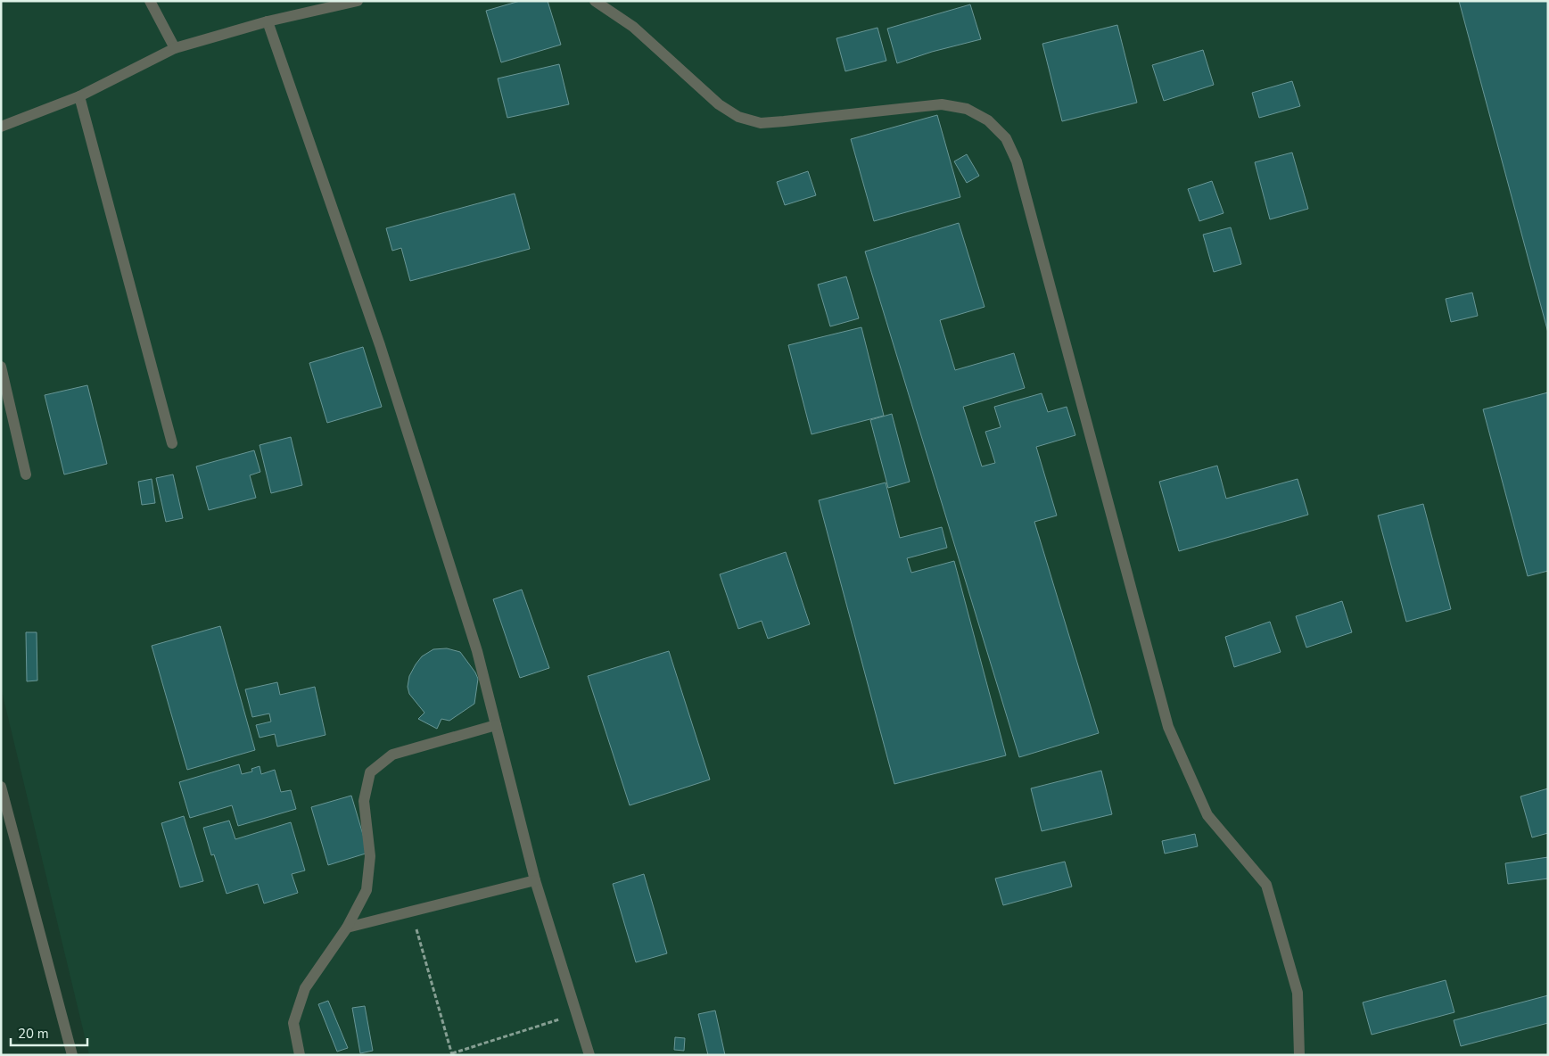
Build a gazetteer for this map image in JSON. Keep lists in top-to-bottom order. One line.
{"scale_bar":"20 m"}
